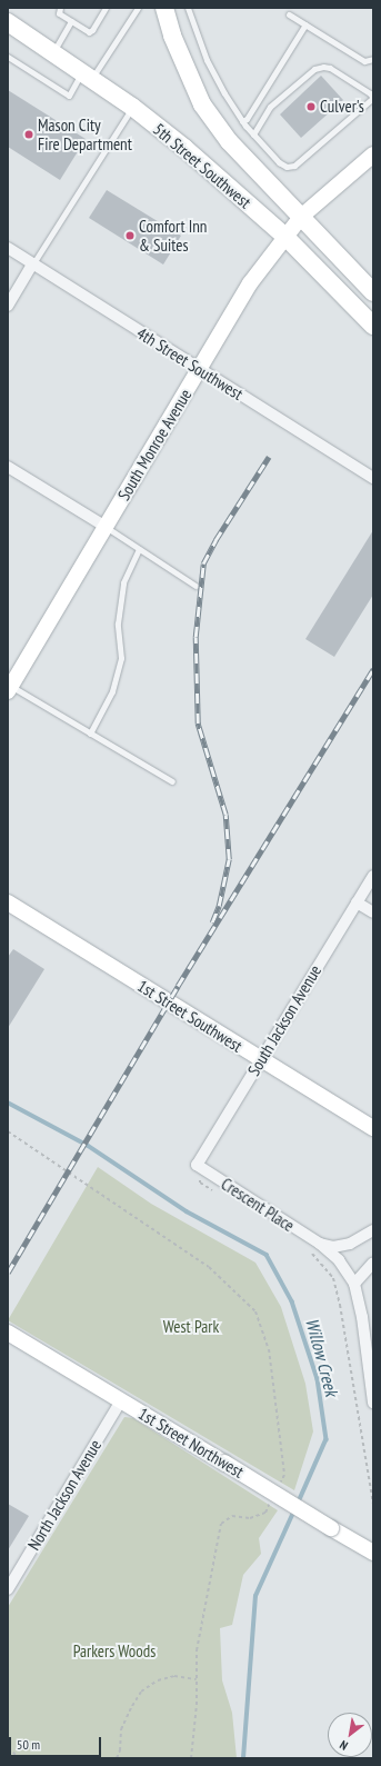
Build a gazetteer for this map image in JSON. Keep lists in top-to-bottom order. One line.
{"streets":{"main road":["5th Street Southwest","South Monroe Avenue","1st Street Southwest","1st Street Northwest"],"street":["4th Street Southwest","South Jackson Avenue","Crescent Place","North Jackson Avenue"]},"crossings":[["5th Street Southwest","South Monroe Avenue"],["4th Street Southwest","South Monroe Avenue"],["1st Street Southwest","South Jackson Avenue"],["South Jackson Avenue","Crescent Place"],["1st Street Northwest","North Jackson Avenue"]],"water":["Willow Creek"],"parks":["West Park","Parkers Woods"],"places":["Culver's","Mason City Fire Department","Comfort Inn & Suites"],"scale_bar":"50 m","north":"bottom left"}
